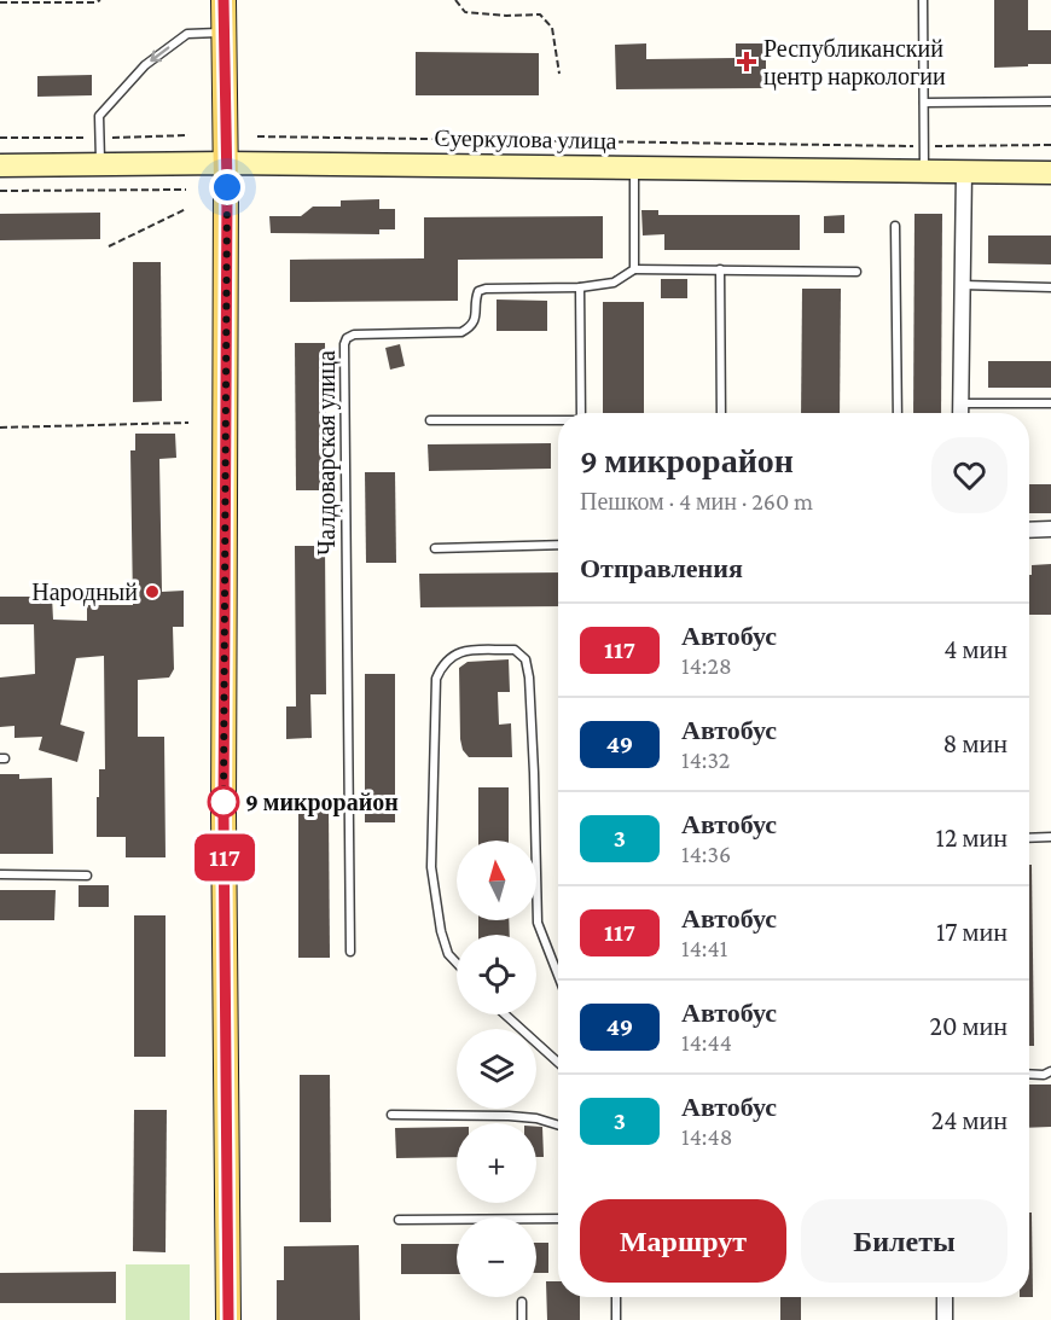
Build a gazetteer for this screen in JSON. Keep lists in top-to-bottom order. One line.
{"streets":{"street":["Суеркулова улица"],"lane":["Чалдоварская улица"]},"places":{"health":["Республиканский центр наркологии"],"other":["Народный","9 микрорайон"]},"lines":["bus line 117"],"north":"top","page":{"on_map":"117","heading":[["9 микрорайон","Пешком · 4 мин · 260 m"],"Отправления"],"list":[{"mark":"117","name":"Автобус","note":"14:28","value":"4 мин"},{"mark":"49","name":"Автобус","note":"14:32","value":"8 мин"},{"mark":"3","name":"Автобус","note":"14:36","value":"12 мин"},{"mark":"117","name":"Автобус","note":"14:41","value":"17 мин"},{"mark":"49","name":"Автобус","note":"14:44","value":"20 мин"},{"mark":"3","name":"Автобус","note":"14:48","value":"24 мин"}],"map_buttons":["+","−"],"buttons":["Маршрут","Билеты"]}}
